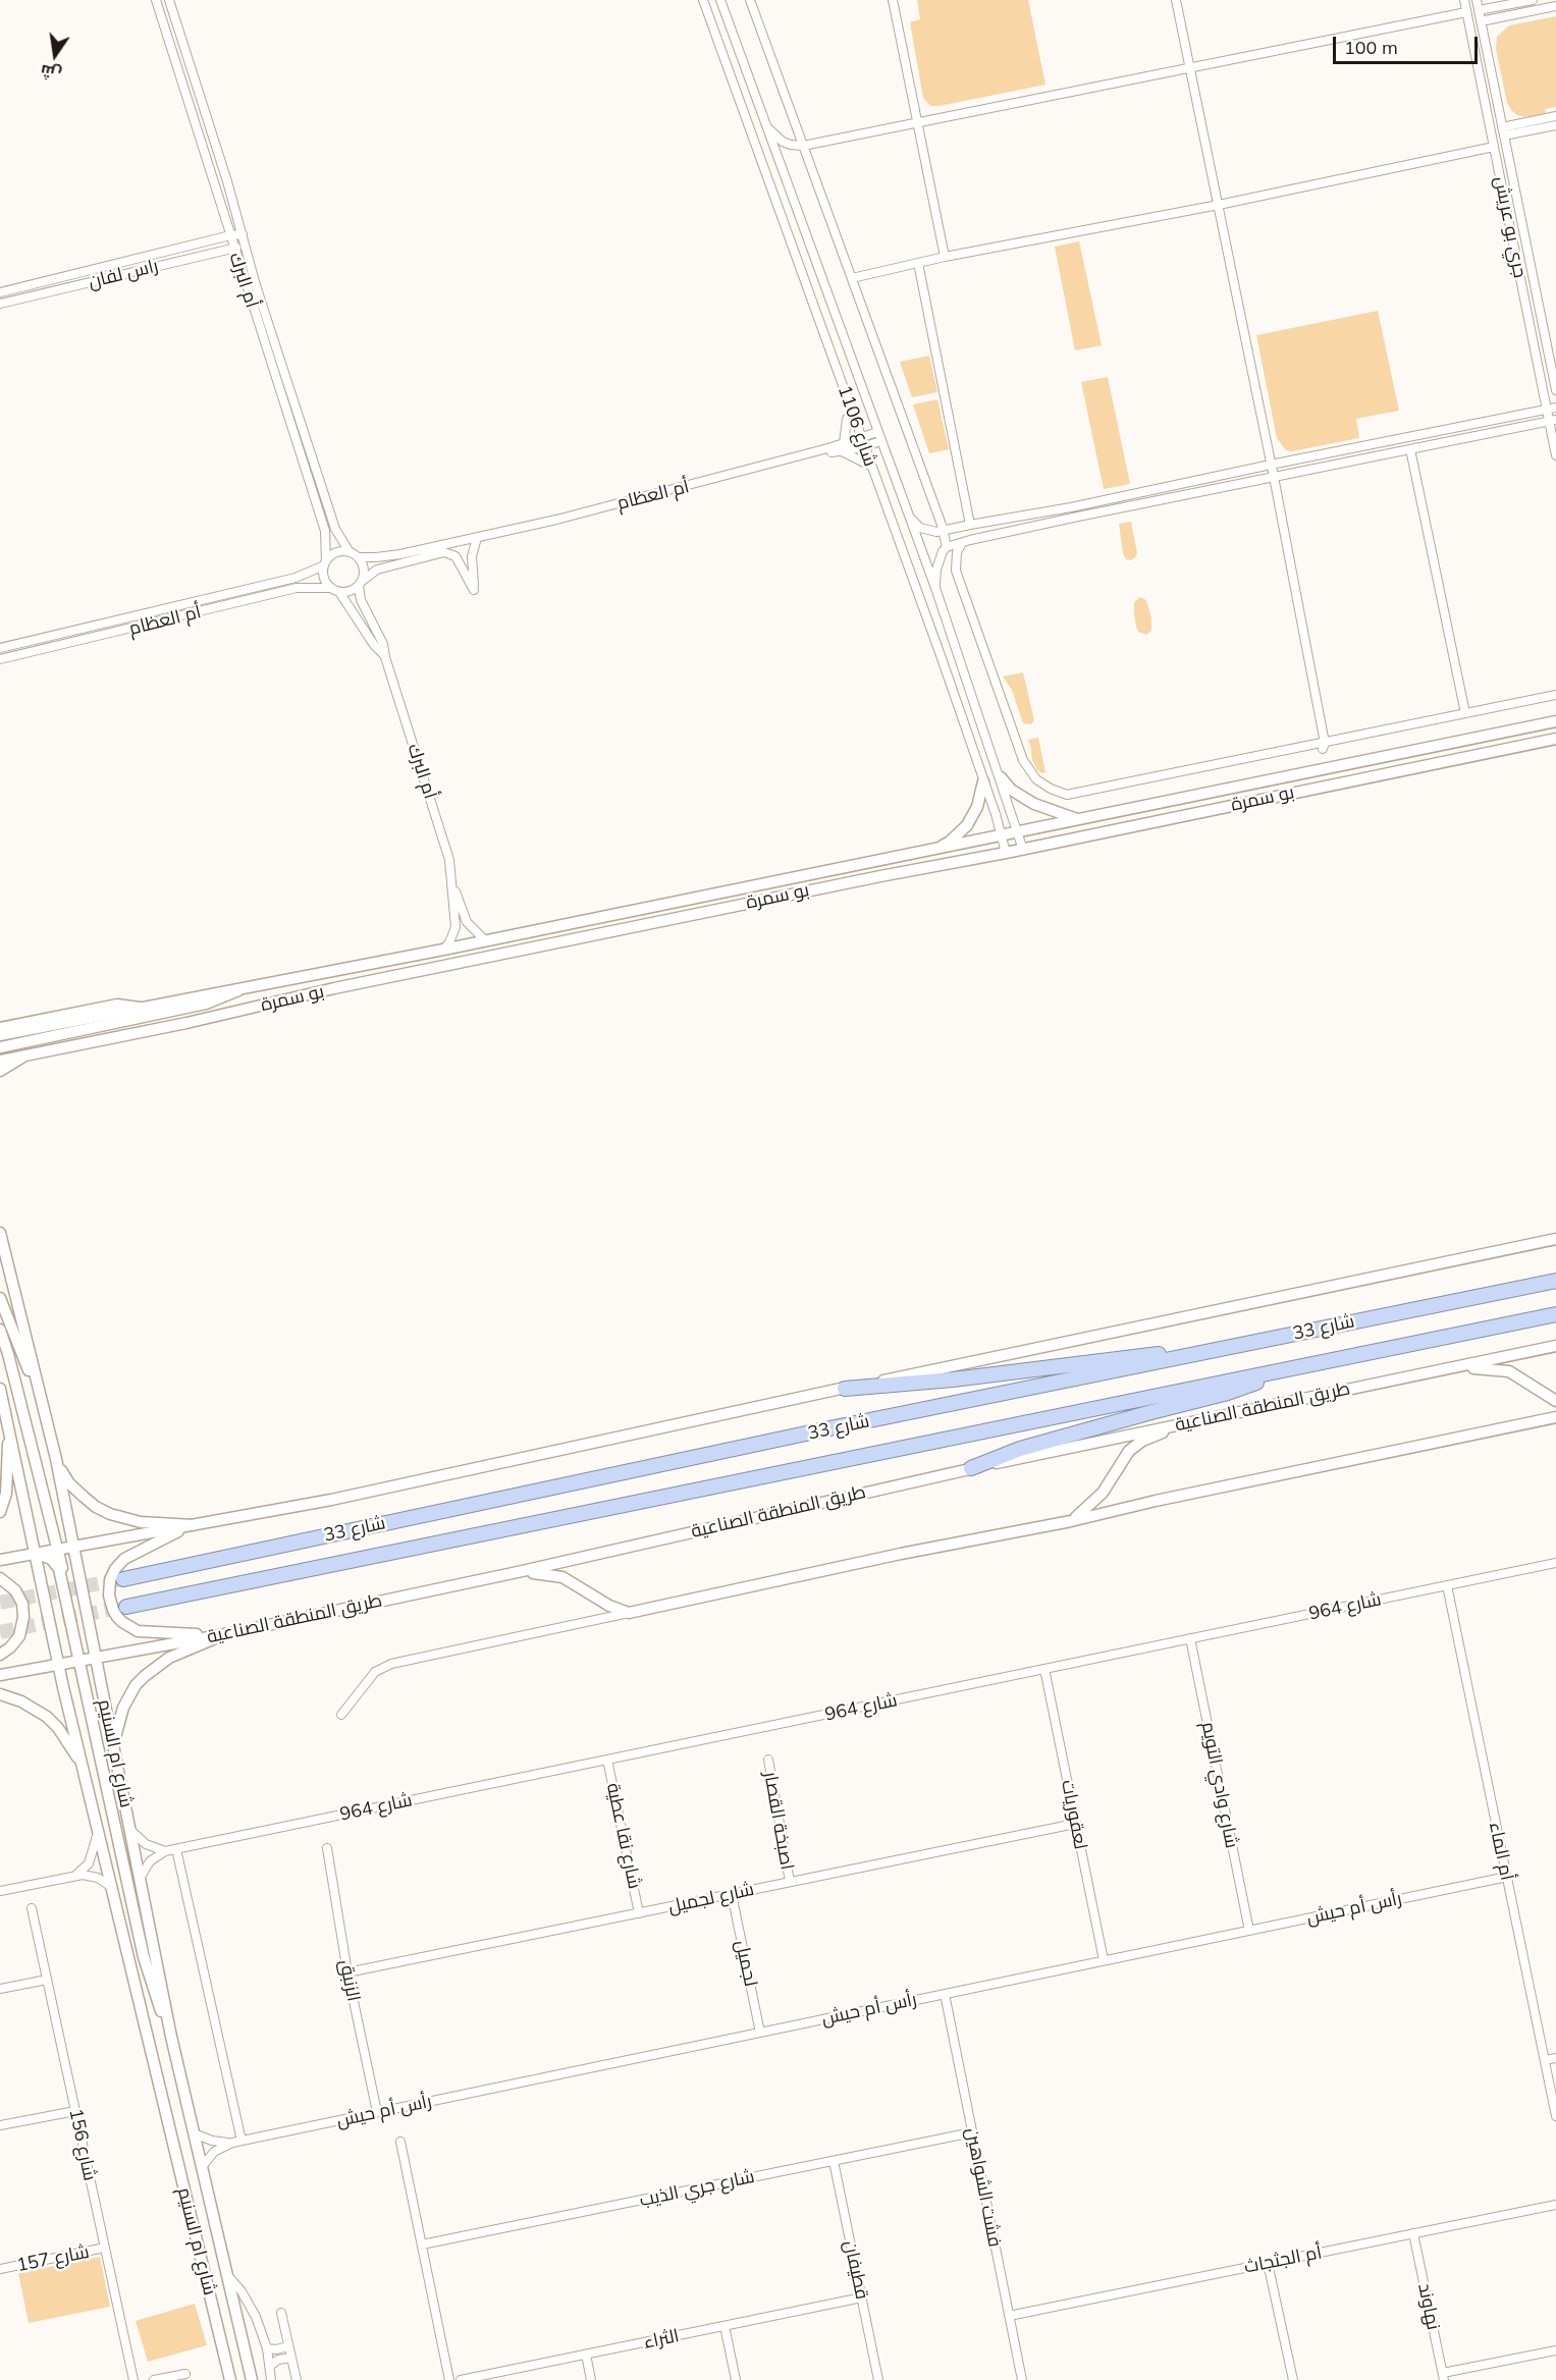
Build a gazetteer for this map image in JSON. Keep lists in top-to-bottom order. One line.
{"streets":{"highway":["شارع 33"],"street":["جري بو عريش","راس لفان","أم البرك","شارع 1106","أم العظام","بو سمرة","طريق المنطقة الصناعية","شارع 964","شارع ام السنيم","شارع وادي التويم","لعقوريات","اصبخة القصار","شارع نقا عطية","أم الماء","شارع لجميل","رأس أم حيش","لجميل","الزنبق","شارع 156","فشت الشواهين","شارع جري الذيب","شارع 157","أم الجثجاث","قطيفان","نهاوند","الثراء"]},"crossings":[["راس لفان","أم البرك"],["أم البرك","أم العظام"],["أم البرك","بو سمرة"],["شارع 1106","أم العظام"],["شارع 1106","بو سمرة"],["شارع 33","شارع ام السنيم"],["طريق المنطقة الصناعية","شارع ام السنيم"],["شارع 964","شارع وادي التويم"],["شارع 964","لعقوريات"],["شارع 964","شارع نقا عطية"],["شارع 964","أم الماء"],["شارع ام السنيم","رأس أم حيش"],["شارع وادي التويم","رأس أم حيش"],["لعقوريات","شارع لجميل"],["لعقوريات","رأس أم حيش"],["اصبخة القصار","شارع لجميل"],["شارع نقا عطية","شارع لجميل"],["أم الماء","رأس أم حيش"],["شارع لجميل","لجميل"],["شارع لجميل","الزنبق"],["رأس أم حيش","لجميل"],["رأس أم حيش","الزنبق"],["رأس أم حيش","فشت الشواهين"],["شارع 156","شارع 157"],["فشت الشواهين","شارع جري الذيب"],["فشت الشواهين","أم الجثجاث"],["شارع جري الذيب","قطيفان"],["أم الجثجاث","نهاوند"],["قطيفان","الثراء"]],"scale_bar":"100 m","north":"bottom"}
